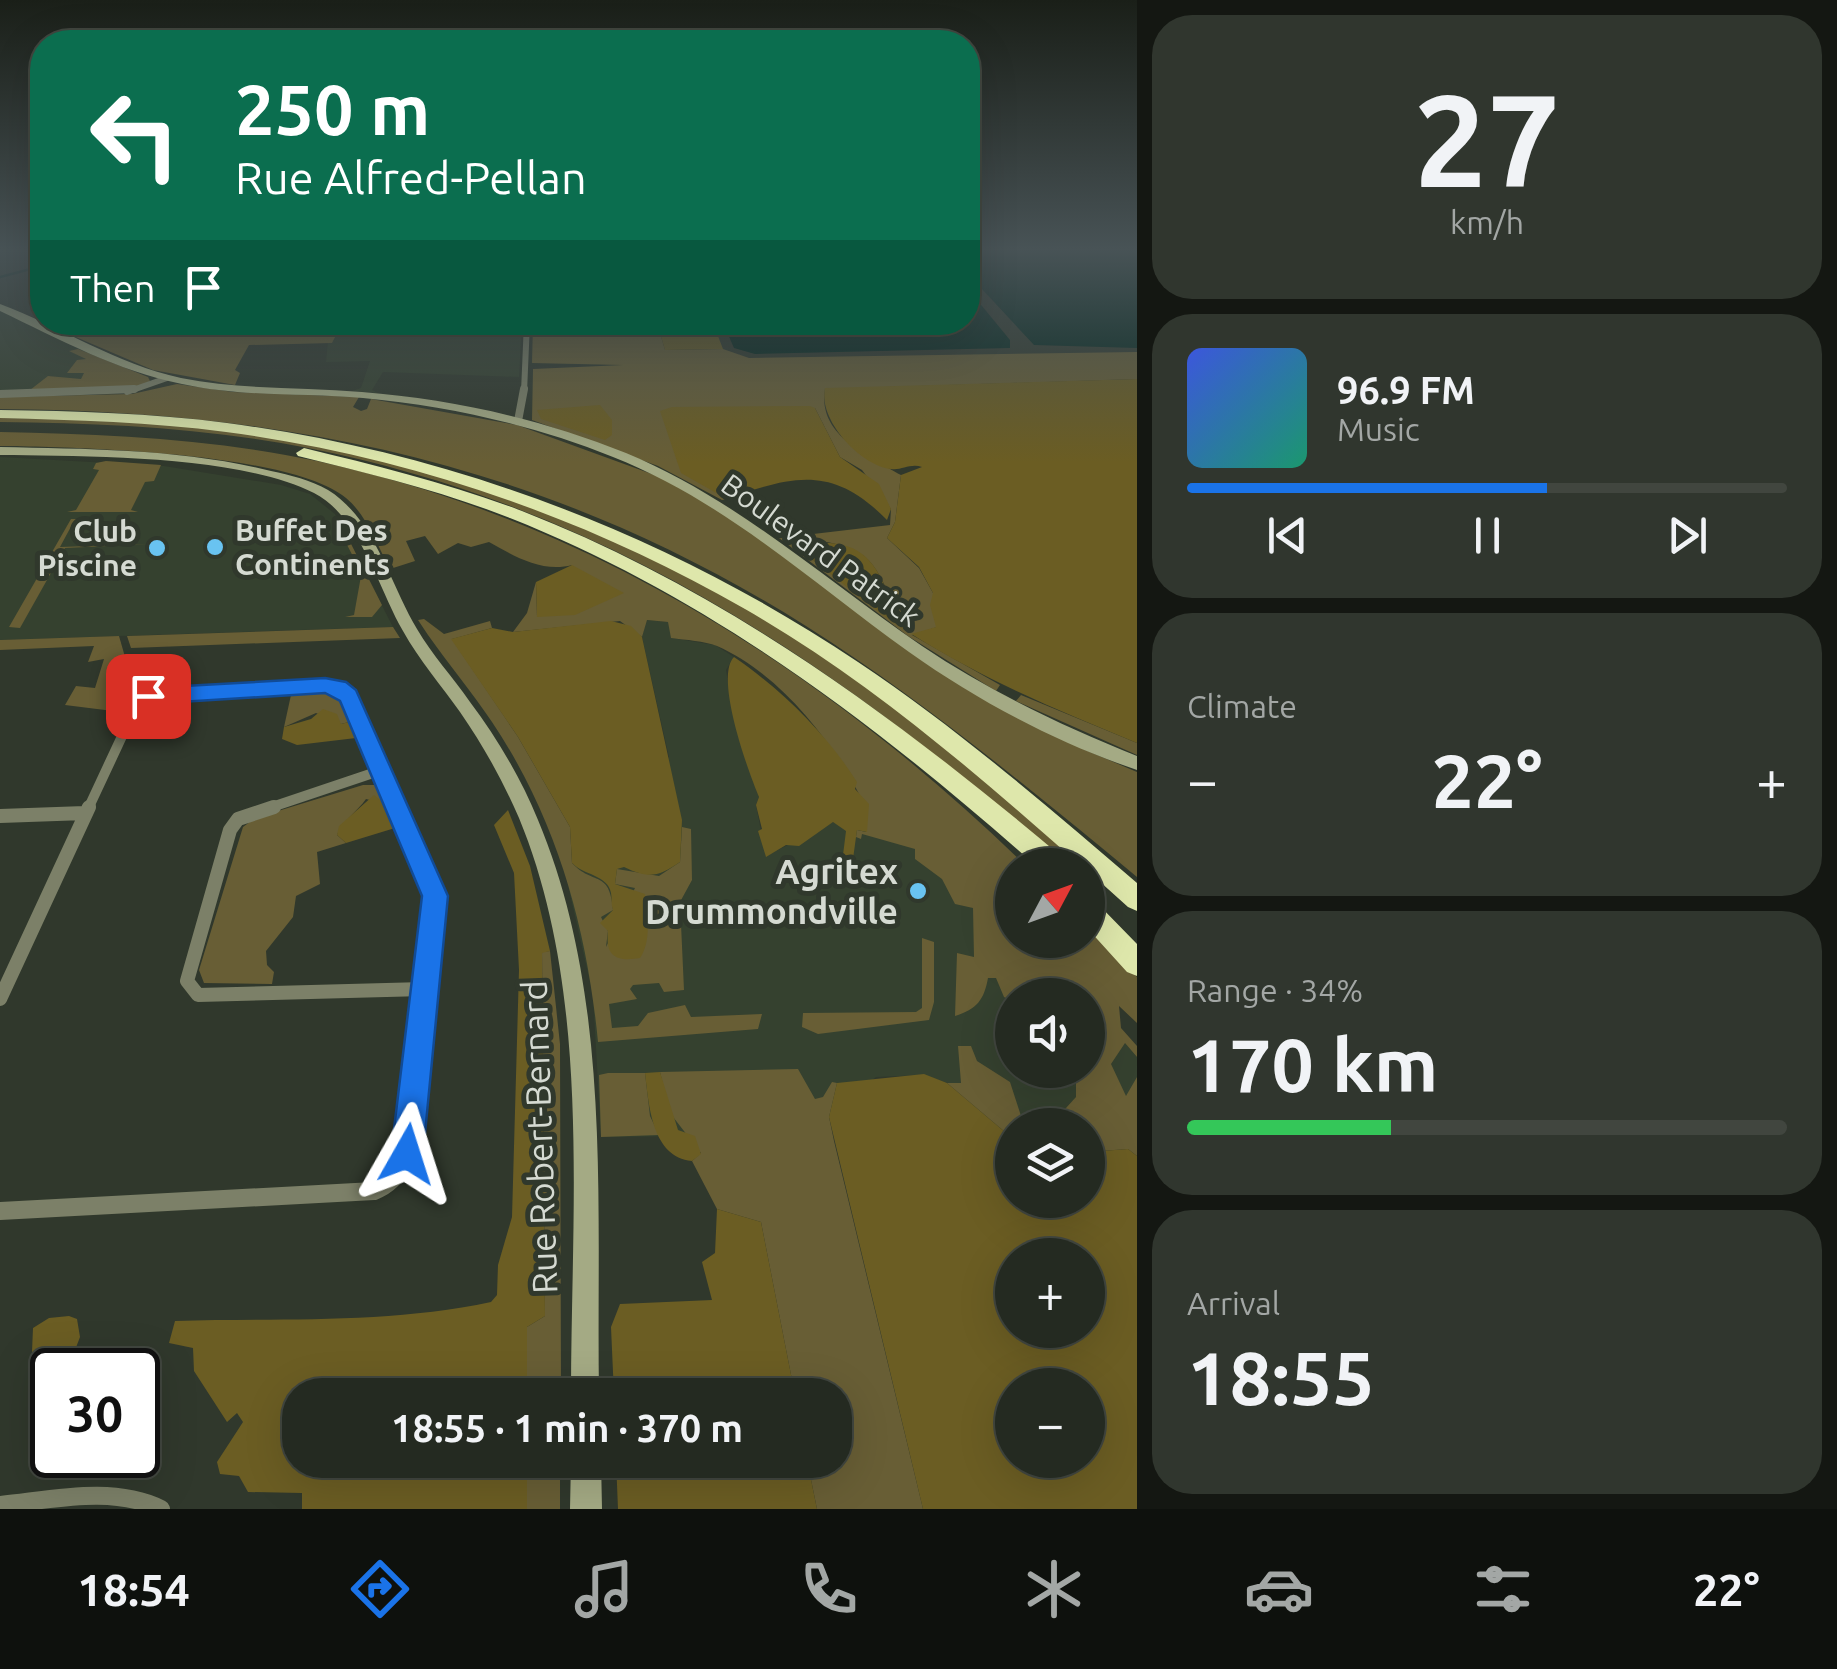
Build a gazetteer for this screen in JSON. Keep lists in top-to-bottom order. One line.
{"streets":{"street":["Boulevard Patrick","Rue Robert-Bernard"]},"places":["Buffet Des Continents","Club Piscine","Agritex Drummondville"],"north":"top right","page":{"tile":[["27","km/h"],"Climate",["Range · 34%","170 km"],["Arrival","18:55"]],"turn":["250 m","Rue Alfred-Pellan"],"then":"Then","song":["96.9 FM","Music"],"heat":["−","22°","+"],"map_buttons":["+","−"],"limit":"30","trip":"18:55 · 1 min · 370 m","tabs":["18:54","22°"]}}
